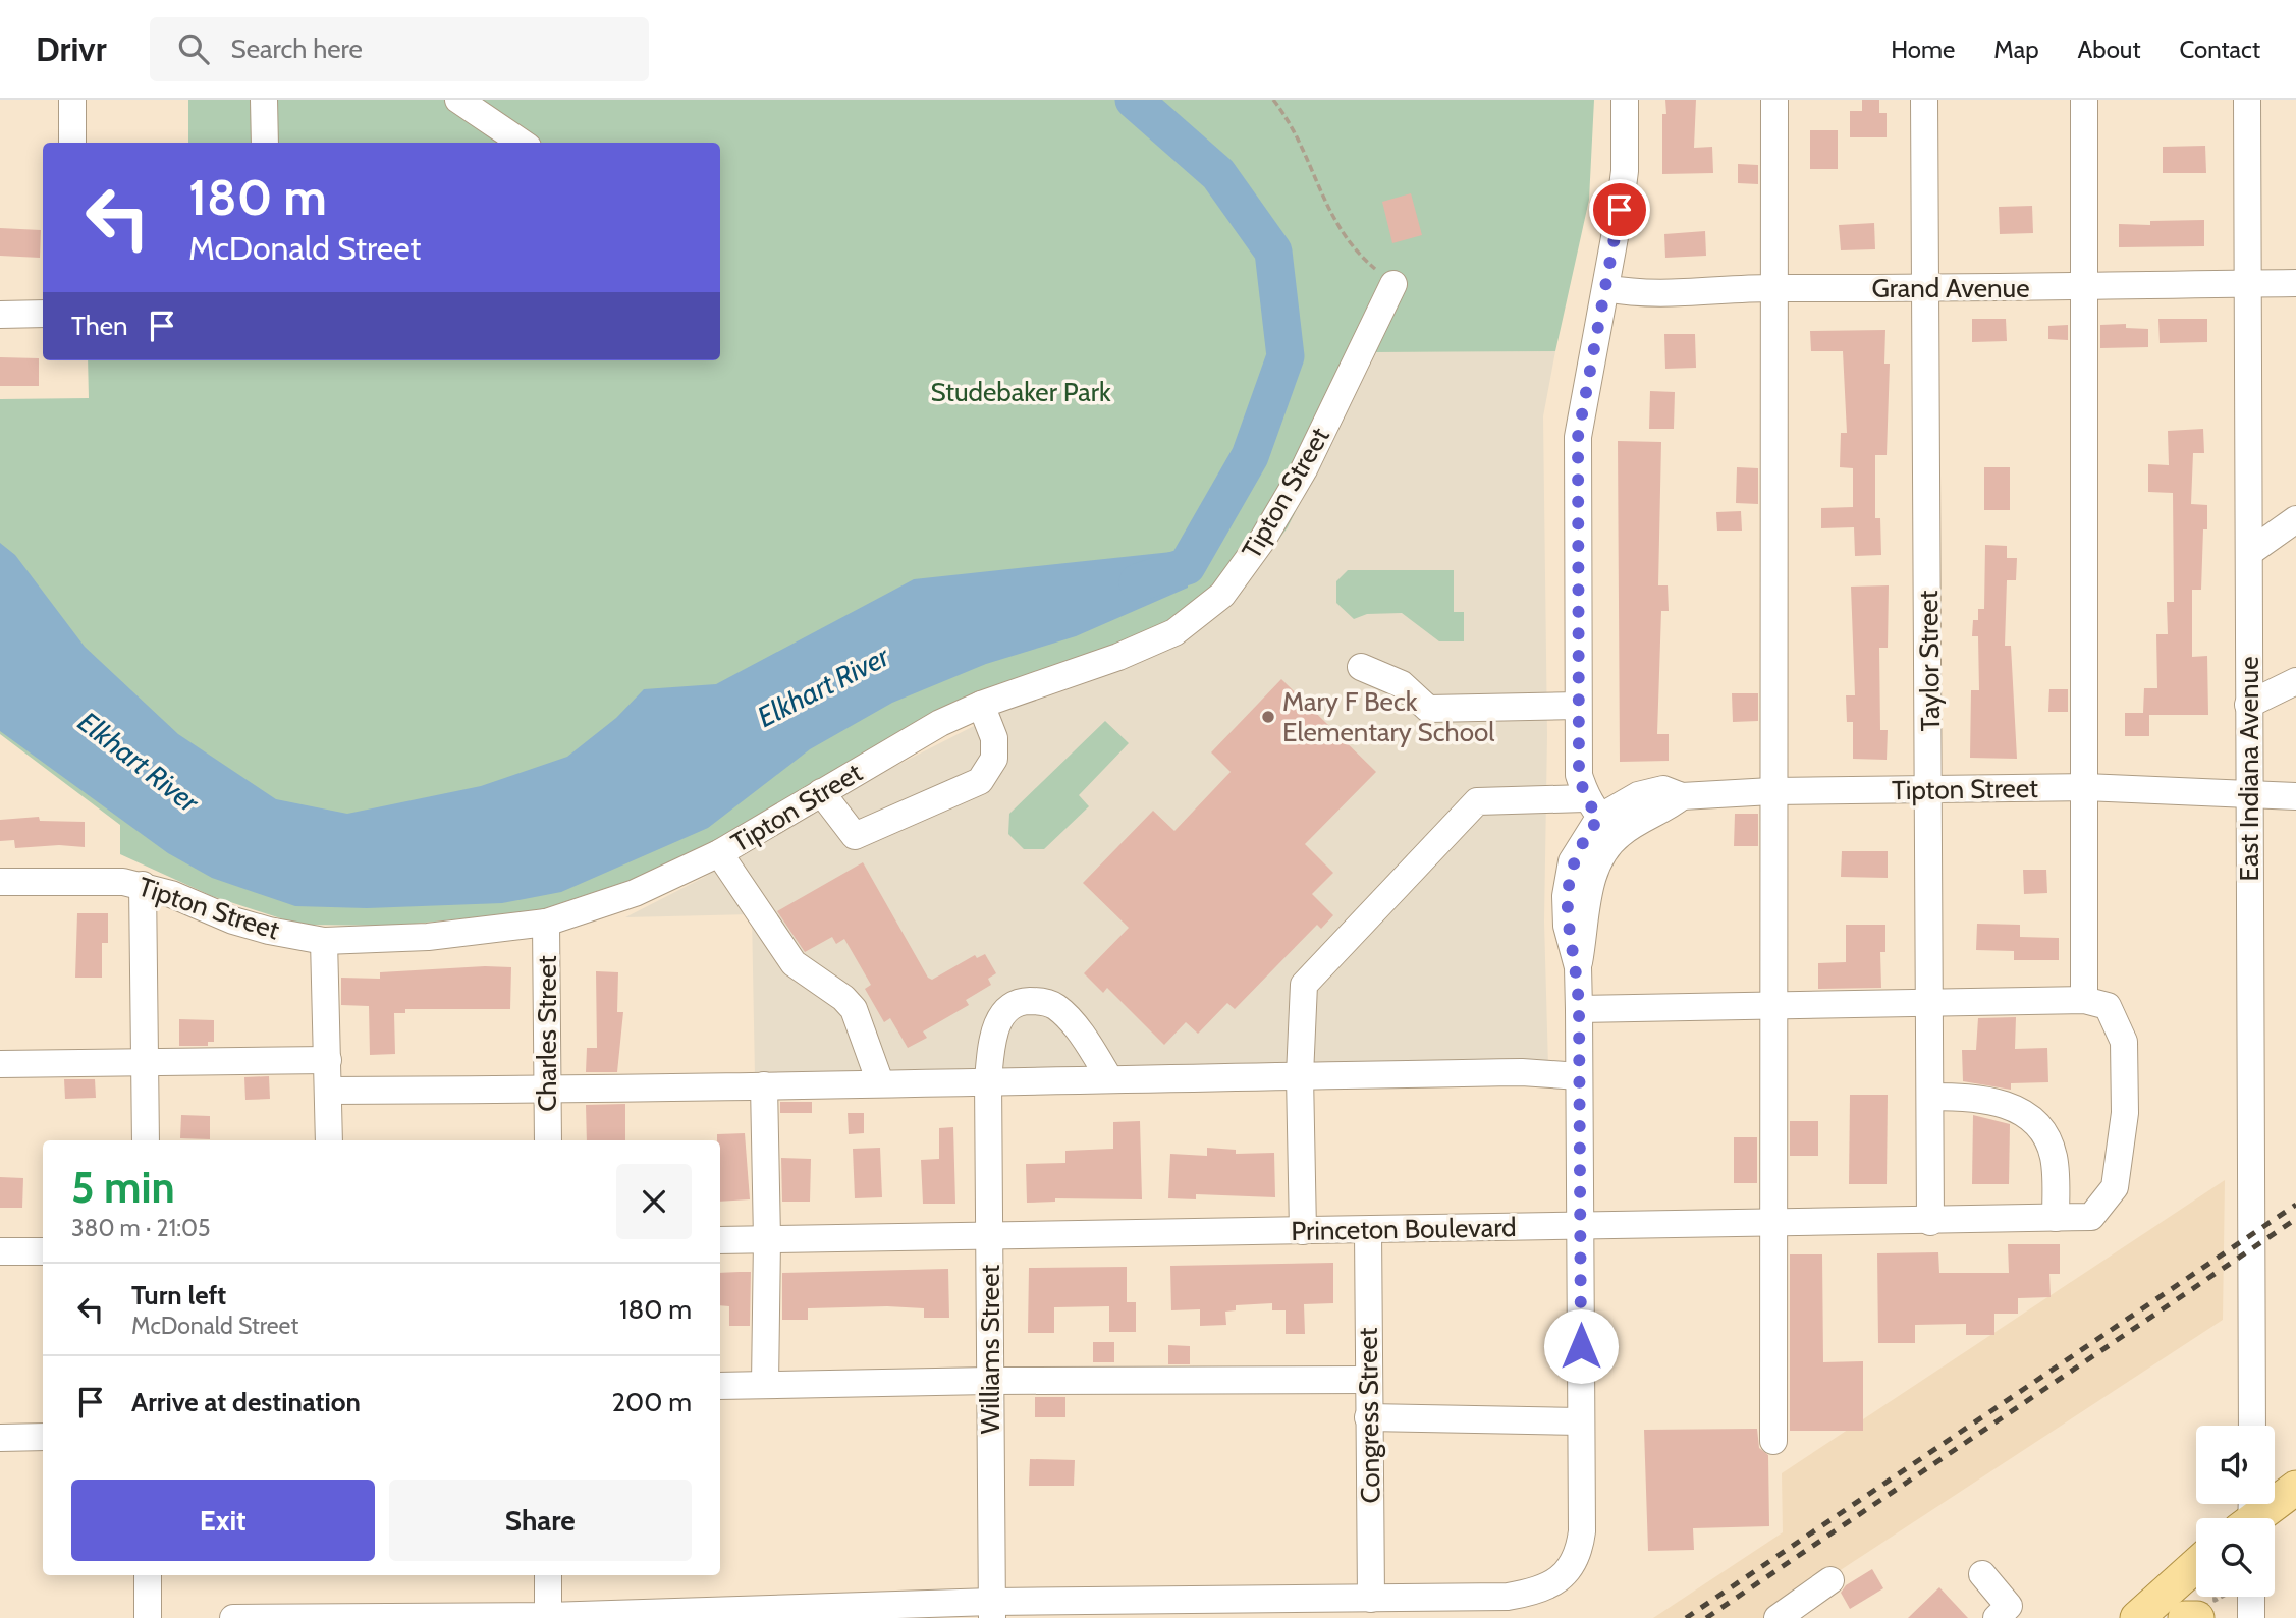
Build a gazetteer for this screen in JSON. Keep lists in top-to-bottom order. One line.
{"streets":{"street":["Grand Avenue","Tipton Street","Taylor Street","East Indiana Avenue","Charles Street","Princeton Boulevard","Williams Street","Congress Street"]},"crossings":[["Grand Avenue","Taylor Street"],["Grand Avenue","East Indiana Avenue"],["Tipton Street","Taylor Street"],["Tipton Street","East Indiana Avenue"],["Tipton Street","Charles Street"],["Taylor Street","Princeton Boulevard"],["Princeton Boulevard","Williams Street"],["Princeton Boulevard","Congress Street"]],"water":["Elkhart River"],"parks":["Studebaker Park"],"places":["Mary F Beck Elementary School"],"page":{"header":"Drivr","search":"Search here","nav":["Home","Map","About","Contact"],"turn":["180 m","McDonald Street"],"then":"Then","heading":["5 min","380 m · 21:05"],"list":[{"name":"Turn left","note":"McDonald Street","value":"180 m"},{"name":"Arrive at destination","value":"200 m"}],"buttons":["Exit","Share"]}}
